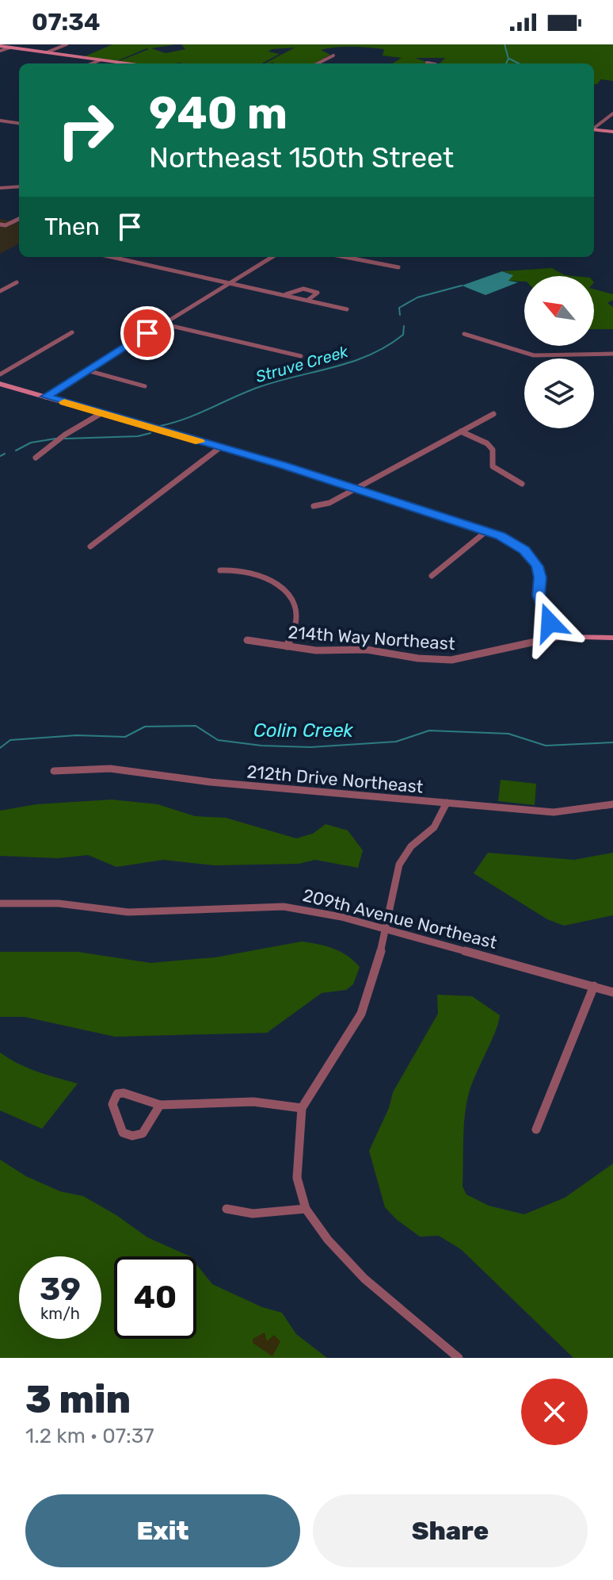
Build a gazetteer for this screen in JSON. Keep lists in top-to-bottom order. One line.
{"streets":{"street":["214th Way Northeast","212th Drive Northeast","209th Avenue Northeast"]},"water":["Struve Creek","Colin Creek"],"north":"top left","page":{"status":"07:34","turn":["940 m","Northeast 150th Street"],"then":"Then","speed":"39 km/h","limit":"40","heading":["3 min","1.2 km · 07:37"],"buttons":["Exit","Share"]}}
